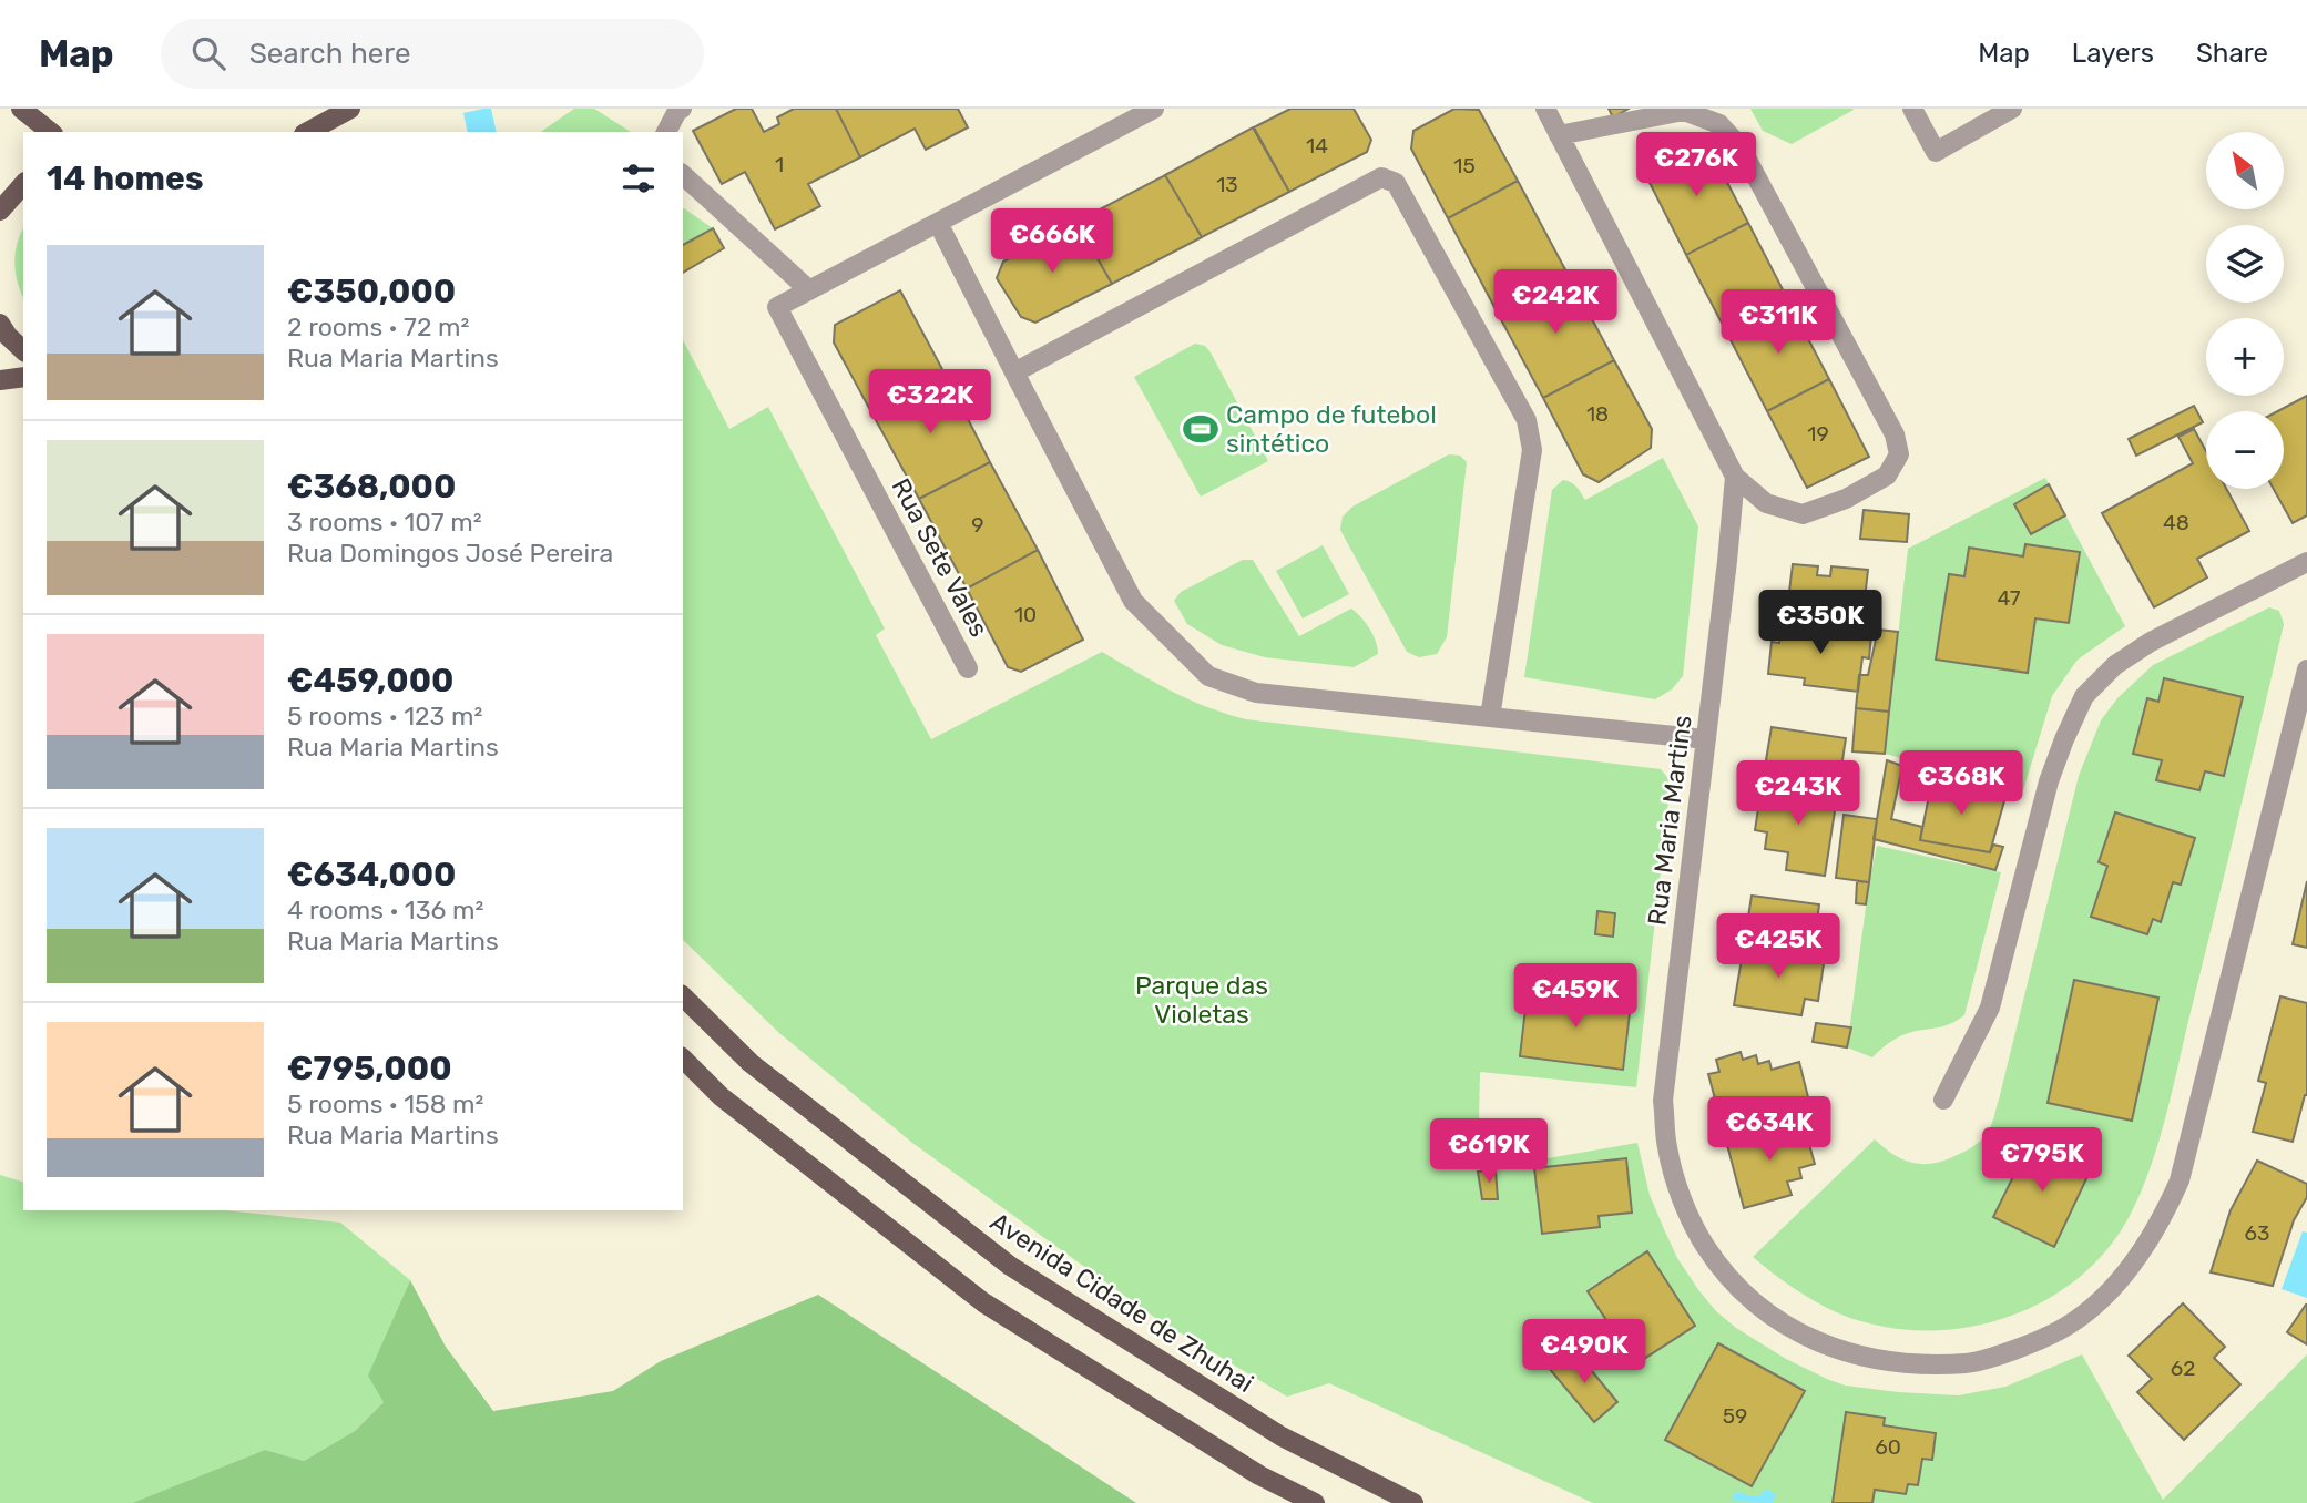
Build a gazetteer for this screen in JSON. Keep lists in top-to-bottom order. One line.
{"streets":{"main road":["Avenida Cidade de Zhuhai"],"street":["Rua Sete Vales","Rua Maria Martins"]},"parks":["Parque das Violetas"],"places":{"sports":["Campo de futebol sintético"]},"house_numbers":["14","1","15","13","18","19","48","9","47","10","63","62","59","60"],"north":"top left","page":{"header":"Map","search":"Search here","nav":["Map","Layers","Share"],"map_buttons":["+","−"],"price":["€276K","€666K","€242K","€311K","€322K","€350K","€368K","€243K","€425K","€459K","€634K","€619K","€795K","€490K"],"heading":"14 homes","list":[{"name":"€350,000","note":"2 rooms · 72 m² · Rua Maria Martins"},{"name":"€368,000","note":"3 rooms · 107 m² · Rua Domingos José Pereira"},{"name":"€459,000","note":"5 rooms · 123 m² · Rua Maria Martins"},{"name":"€634,000","note":"4 rooms · 136 m² · Rua Maria Martins"},{"name":"€795,000","note":"5 rooms · 158 m² · Rua Maria Martins"}]}}
